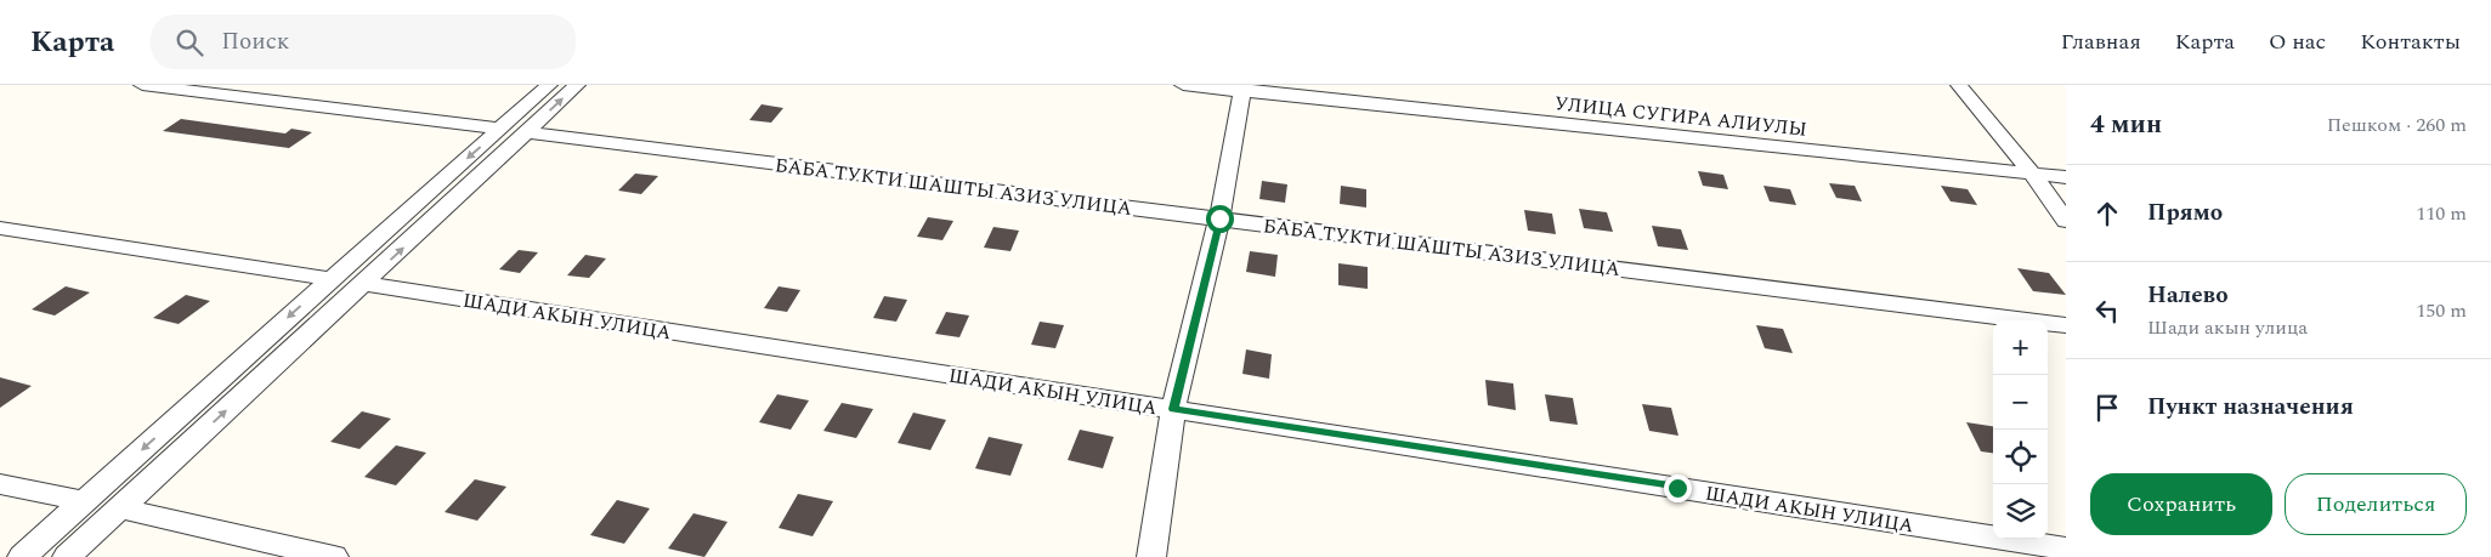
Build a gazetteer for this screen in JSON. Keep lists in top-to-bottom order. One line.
{"streets":{"street":["УЛИЦА СУГИРА АЛИУЛЫ","БАБА ТУКТИ ШАШТЫ АЗИЗ УЛИЦА","ШАДИ АКЫН УЛИЦА"]},"page":{"header":"Карта","search":"Поиск","nav":["Главная","Карта","О нас","Контакты"],"heading":["4 мин","Пешком · 260 m"],"list":[["Прямо","110 m"],["Налево","Шади акын улица","150 m"],"Пункт назначения"],"map_buttons":["+","−"],"buttons":["Сохранить","Поделиться"]}}
